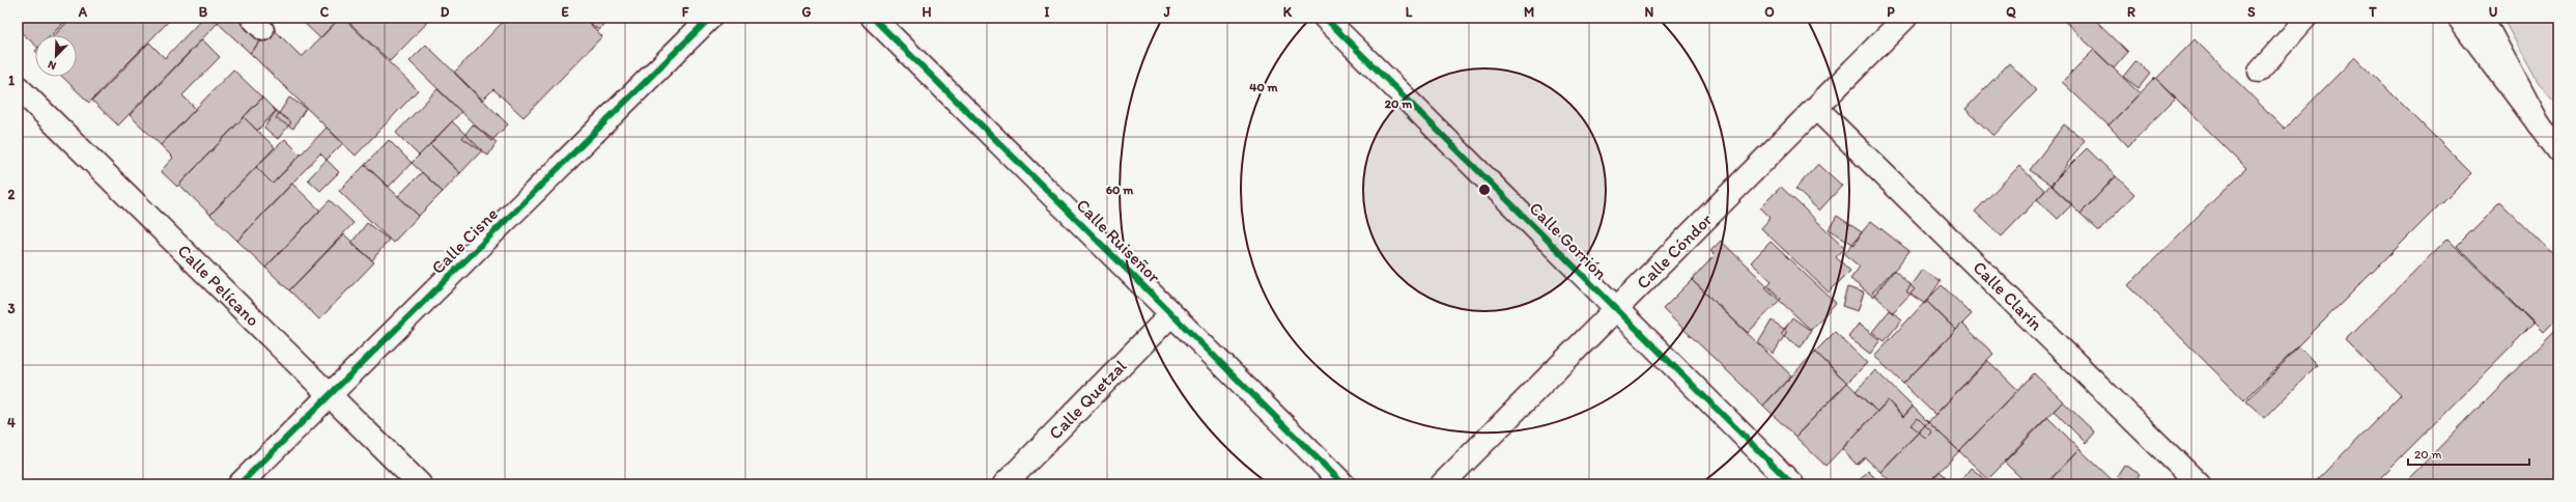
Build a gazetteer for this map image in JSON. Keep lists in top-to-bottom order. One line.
{"streets":{"main road":["Calle Cisne","Calle Ruiseñor","Calle Gorrión","Calle Cóndor","Calle Pelícano","Calle Clarín","Calle Quetzal"]},"crossings":[["Calle Cisne","Calle Pelícano"],["Calle Ruiseñor","Calle Quetzal"],["Calle Gorrión","Calle Cóndor"],["Calle Cóndor","Calle Clarín"]],"scale_bar":"20 m","north":"bottom left","grid":{"columns":["A","B","C","D","E","F","G","H","I","J","K","L","M","N","O","P","Q","R","S","T","U"],"rows":["1","2","3","4"]},"rings":["40 m","20 m","60 m"]}
